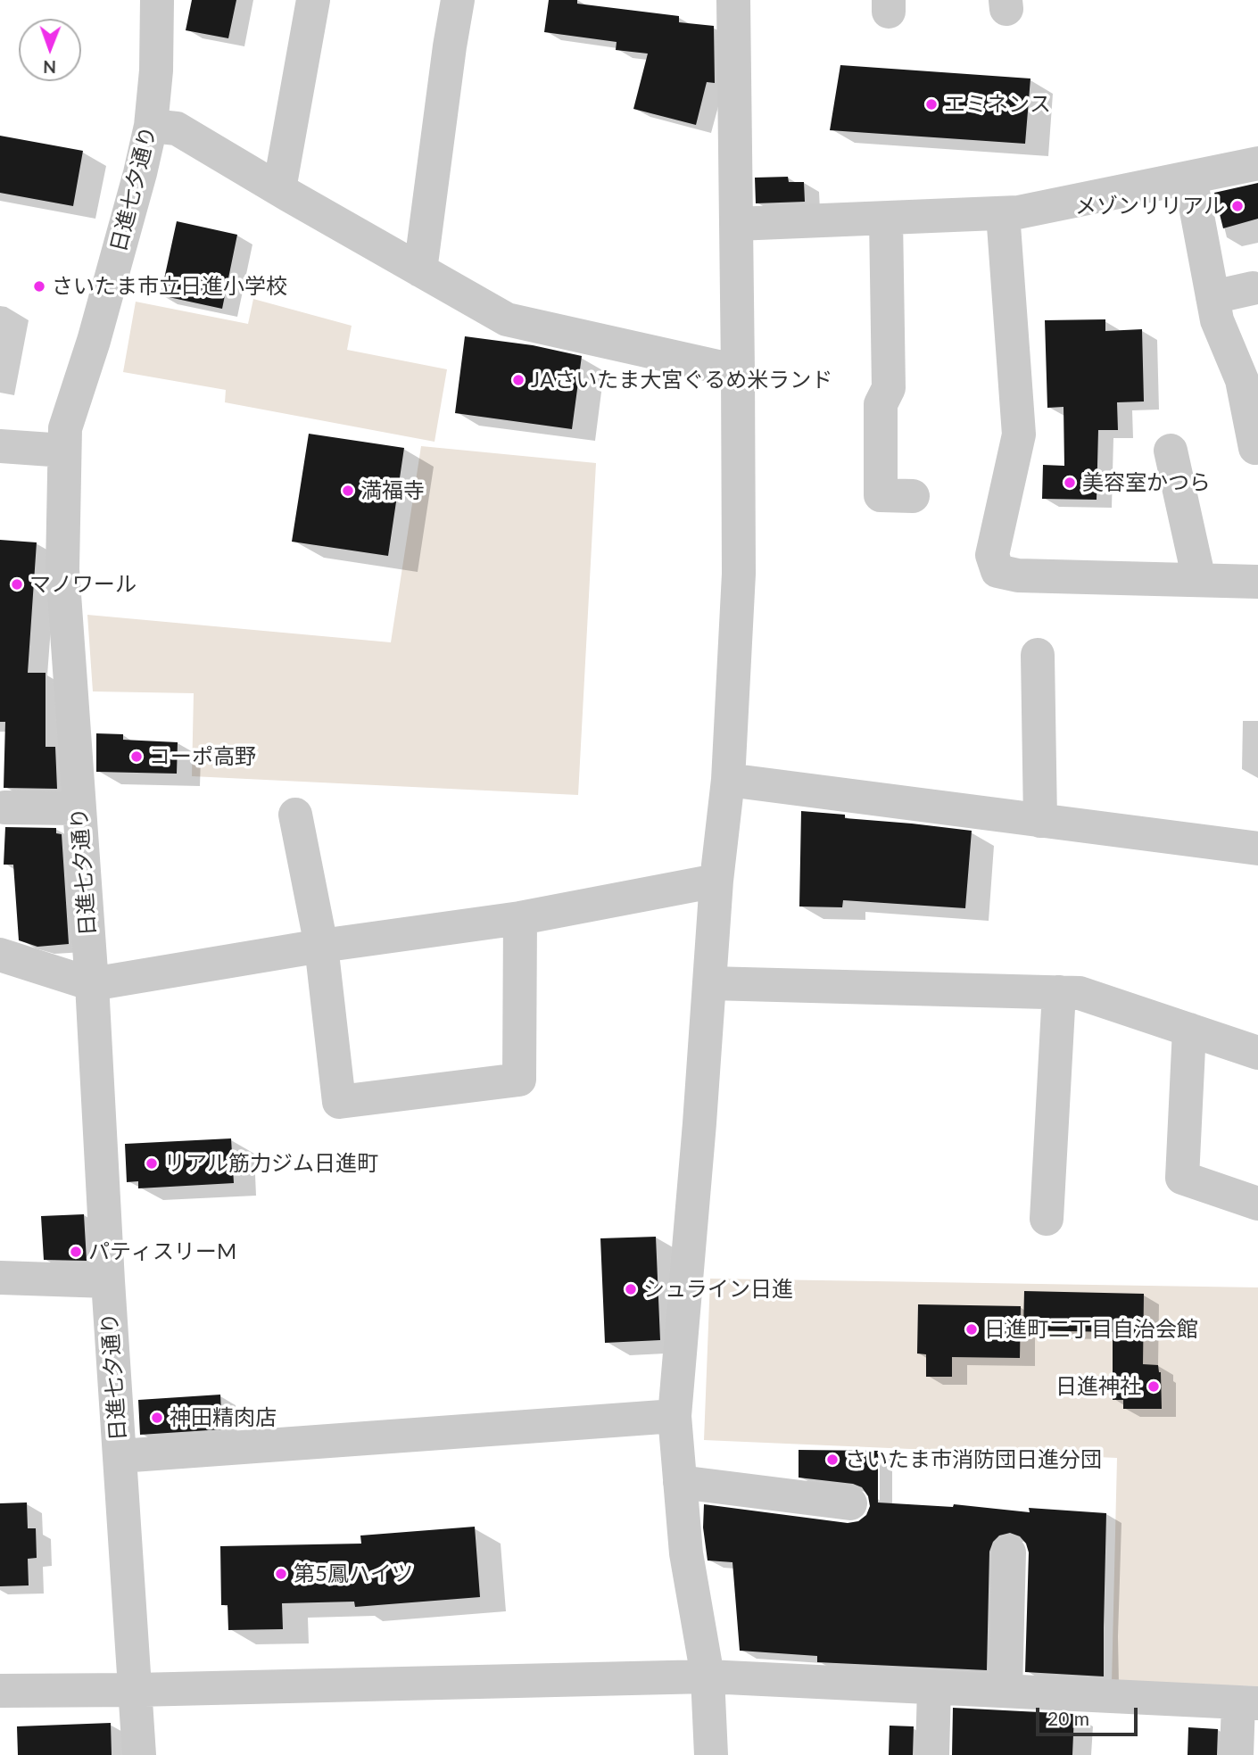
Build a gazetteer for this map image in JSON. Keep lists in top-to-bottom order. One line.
{"streets":{"street":["日進七夕通り"]},"places":["エミネンス","メゾンリリアル","さいたま市立日進小学校","JAさいたま大宮ぐるめ米ランド","美容室かつら","満福寺","マノワール","コーポ高野","リアル筋力ジム日進町","パティスリーM","シュライン日進","日進町二丁目自治会館","日進神社","神田精肉店","さいたま市消防団日進分団","第5鳳ハイツ"],"scale_bar":"20 m","north":"bottom"}
